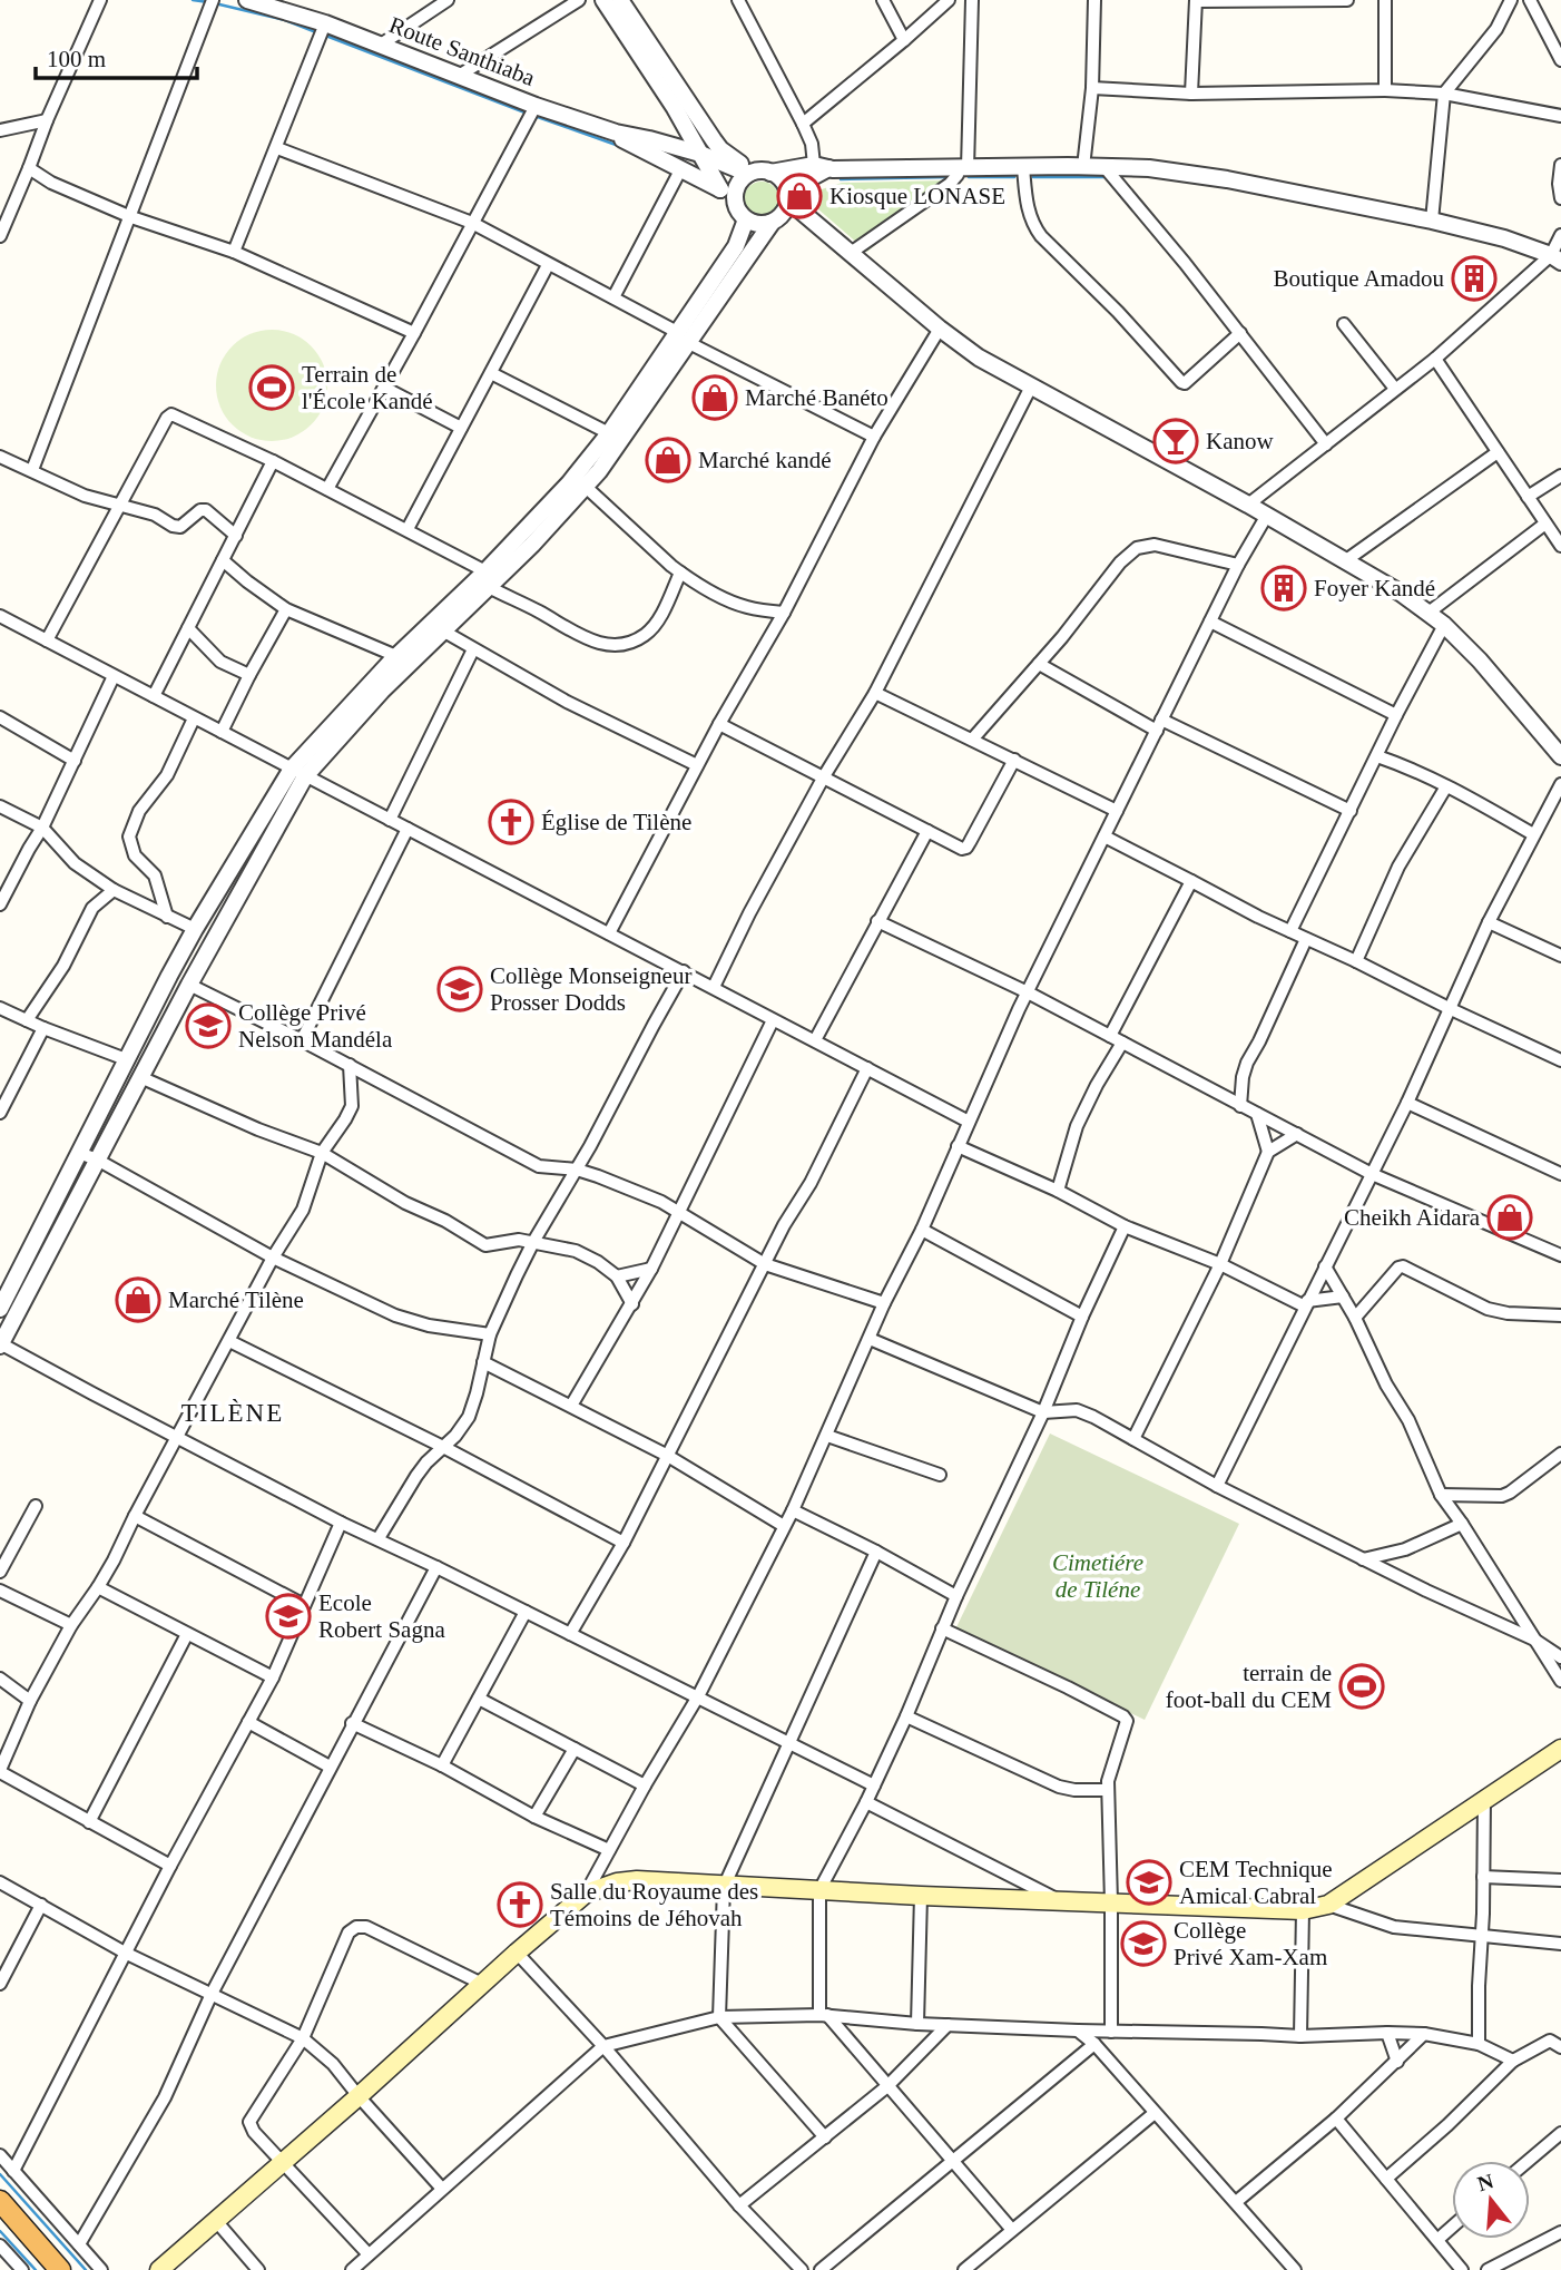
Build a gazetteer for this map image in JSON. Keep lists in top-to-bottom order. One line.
{"streets":{"street":["Route Santhiaba"]},"districts":["TILÈNE"],"parks":["Cimetiére de Tiléne"],"places":{"shop":["Kiosque LONASE","Marché Banéto","Marché kandé","Cheikh Aidara","Marché Tilène"],"building":["Boutique Amadou","Foyer Kandé"],"sports":["Terrain de l'École Kandé","terrain de foot-ball du CEM"],"bar":["Kanow"],"church":["Église de Tilène","Salle du Royaume des Témoins de Jéhovah"],"school or university":["Collège Monseigneur Prosser Dodds","Collège Privé Nelson Mandéla","Ecole Robert Sagna","CEM Technique Amical Cabral","Collège Privé Xam-Xam"]},"scale_bar":"100 m","north":"top"}
